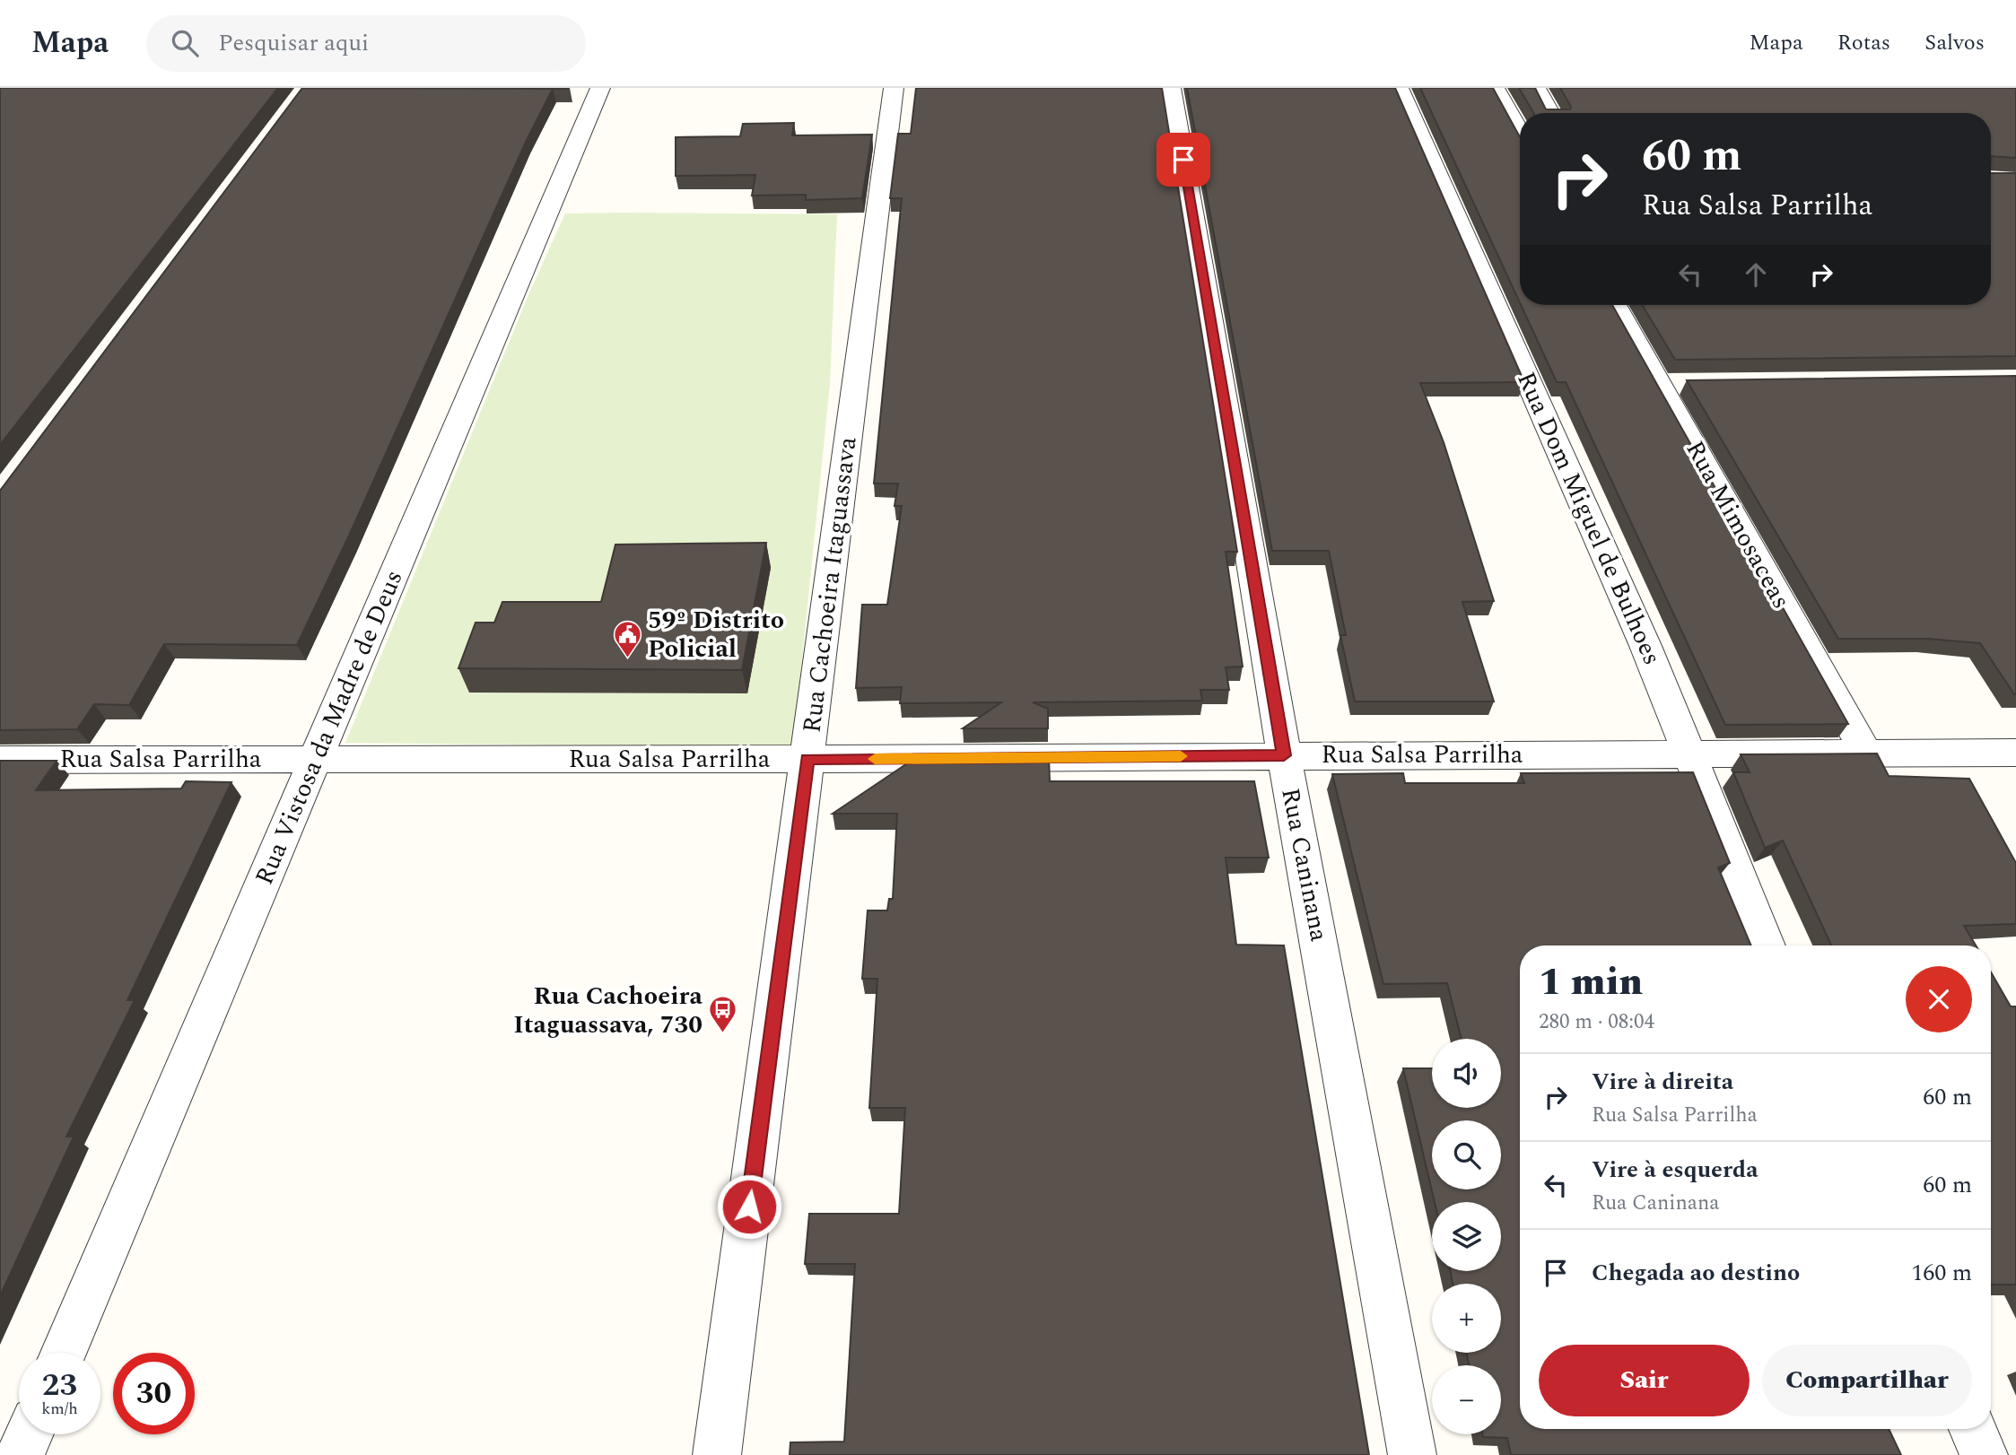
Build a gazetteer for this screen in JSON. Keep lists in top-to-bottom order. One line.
{"streets":{"street":["Rua Dom Miguel de Bulhoes","Rua Mimosaceas","Rua Cachoeira Itaguassava","Rua Vistosa da Madre de Deus","Rua Salsa Parrilha","Rua Caninana"]},"crossings":[["Rua Dom Miguel de Bulhoes","Rua Salsa Parrilha"],["Rua Mimosaceas","Rua Salsa Parrilha"],["Rua Cachoeira Itaguassava","Rua Salsa Parrilha"],["Rua Vistosa da Madre de Deus","Rua Salsa Parrilha"],["Rua Salsa Parrilha","Rua Caninana"]],"places":{"public building":["59º Distrito Policial"],"bus stop":["Rua Cachoeira Itaguassava, 730"]},"page":{"header":"Mapa","search":"Pesquisar aqui","nav":["Mapa","Rotas","Salvos"],"turn":["60 m","Rua Salsa Parrilha"],"heading":["1 min","280 m · 08:04"],"map_buttons":["+","−"],"list":[{"name":"Vire à direita","note":"Rua Salsa Parrilha","value":"60 m"},{"name":"Vire à esquerda","note":"Rua Caninana","value":"60 m"},{"name":"Chegada ao destino","value":"160 m"}],"buttons":["Sair","Compartilhar"],"speed":"23 km/h","limit":"30"}}
